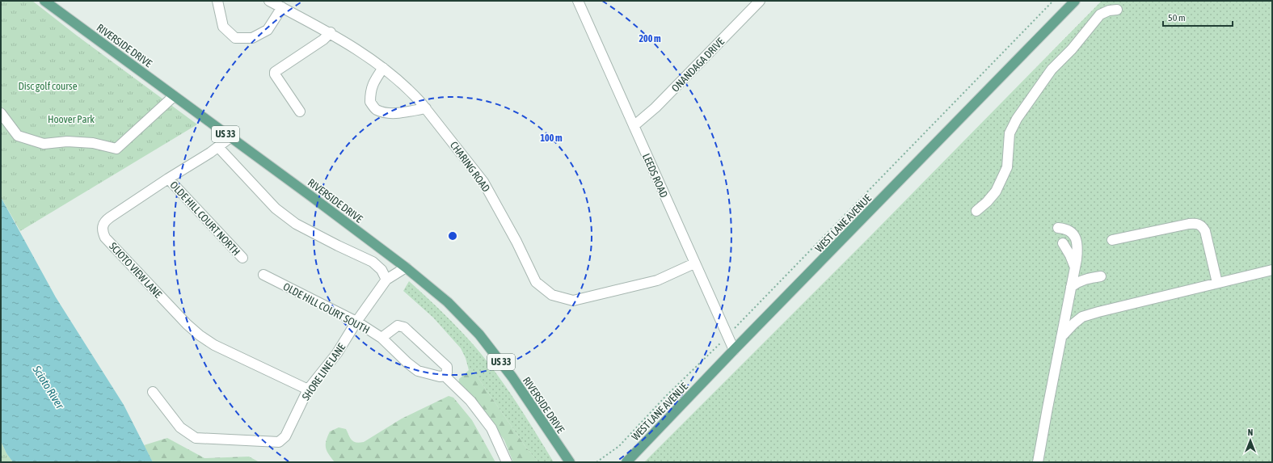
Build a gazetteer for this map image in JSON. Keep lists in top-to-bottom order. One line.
{"streets":{"main road":["RIVERSIDE DRIVE","US 33","WEST LANE AVENUE"],"street":["ONANDAGA DRIVE","CHARING ROAD","LEEDS ROAD","OLDE HILL COURT NORTH","SCIOTO VIEW LANE","OLDE HILL COURT SOUTH","SHORE LINE LANE"]},"crossings":[["RIVERSIDE DRIVE","SCIOTO VIEW LANE"],["RIVERSIDE DRIVE","SHORE LINE LANE"],["ONANDAGA DRIVE","LEEDS ROAD"],["CHARING ROAD","LEEDS ROAD"],["LEEDS ROAD","WEST LANE AVENUE"],["OLDE HILL COURT NORTH","SCIOTO VIEW LANE"],["SCIOTO VIEW LANE","SHORE LINE LANE"],["OLDE HILL COURT SOUTH","SHORE LINE LANE"]],"water":["Scioto River"],"parks":["Disc golf course","Hoover Park"],"scale_bar":"50 m","north":"top","rings":["200 m","100 m"]}
